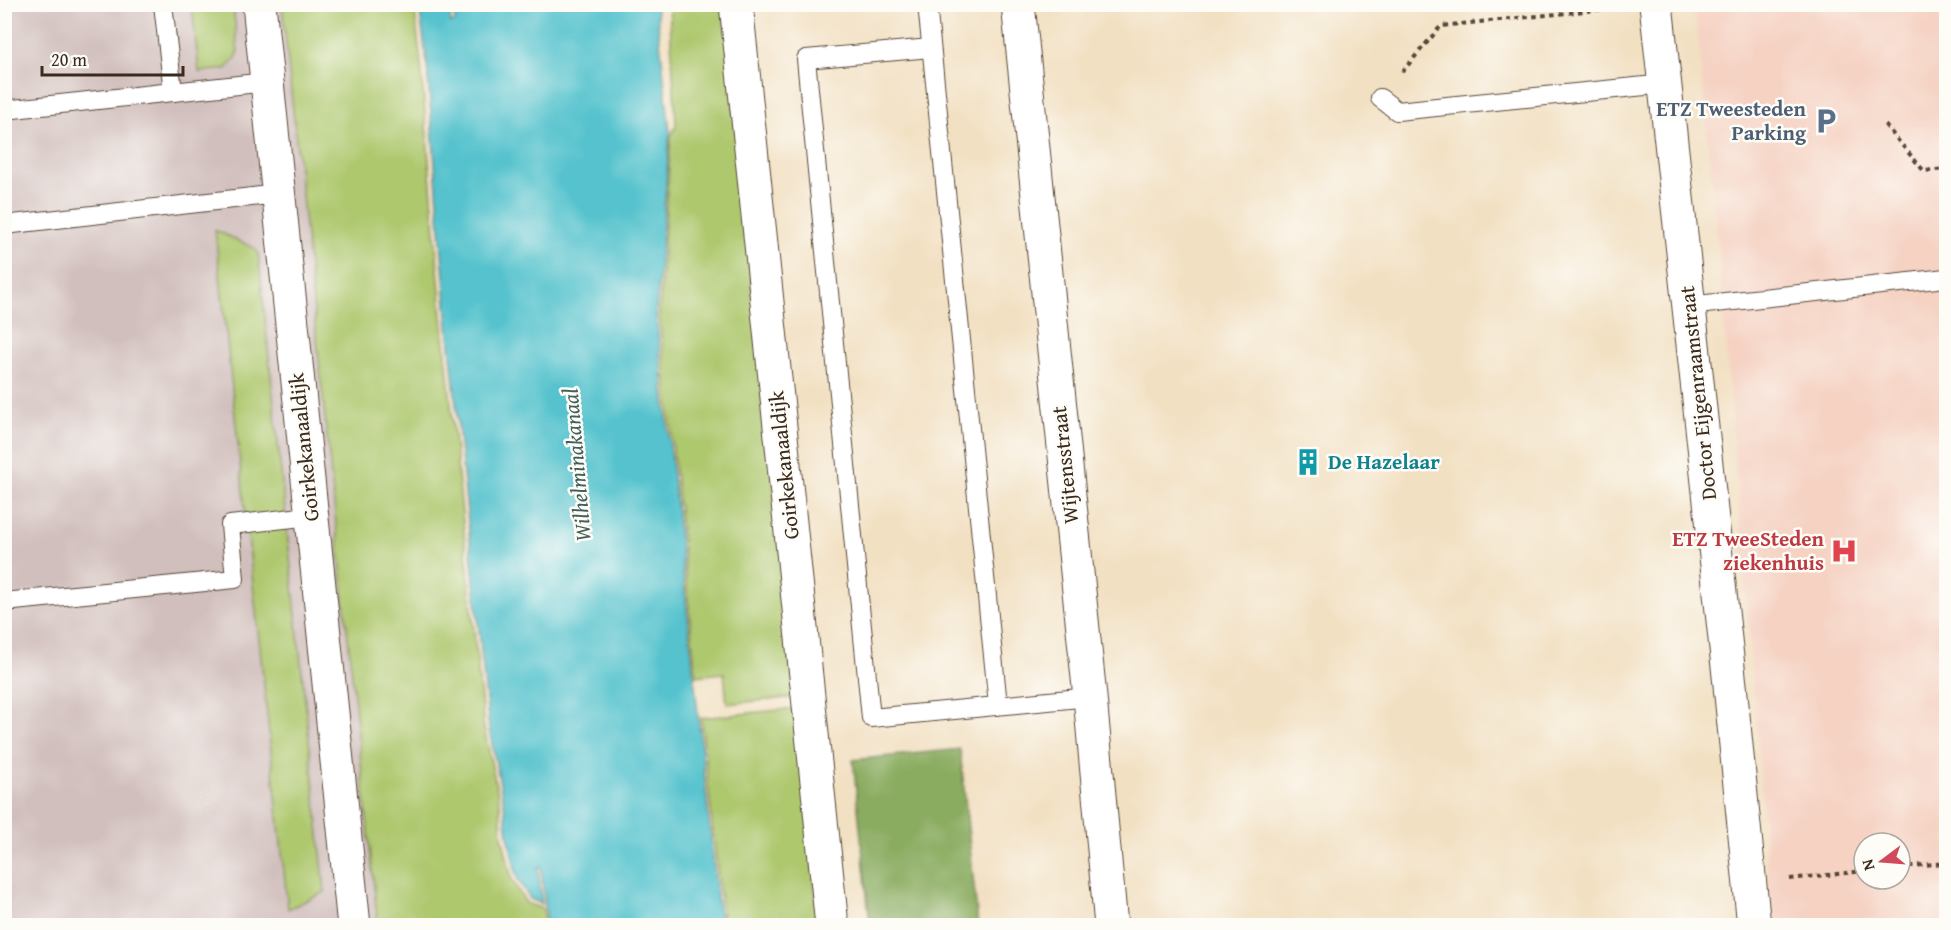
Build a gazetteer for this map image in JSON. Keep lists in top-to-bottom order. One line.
{"streets":{"street":["Doctor Eijgenraamstraat","Goirkekanaaldijk","Wijtensstraat"]},"water":["Wilhelminakanaal"],"places":{"parking":["ETZ Tweesteden Parking"],"building":["De Hazelaar"],"hospital":["ETZ TweeSteden ziekenhuis"]},"scale_bar":"20 m","north":"left"}
